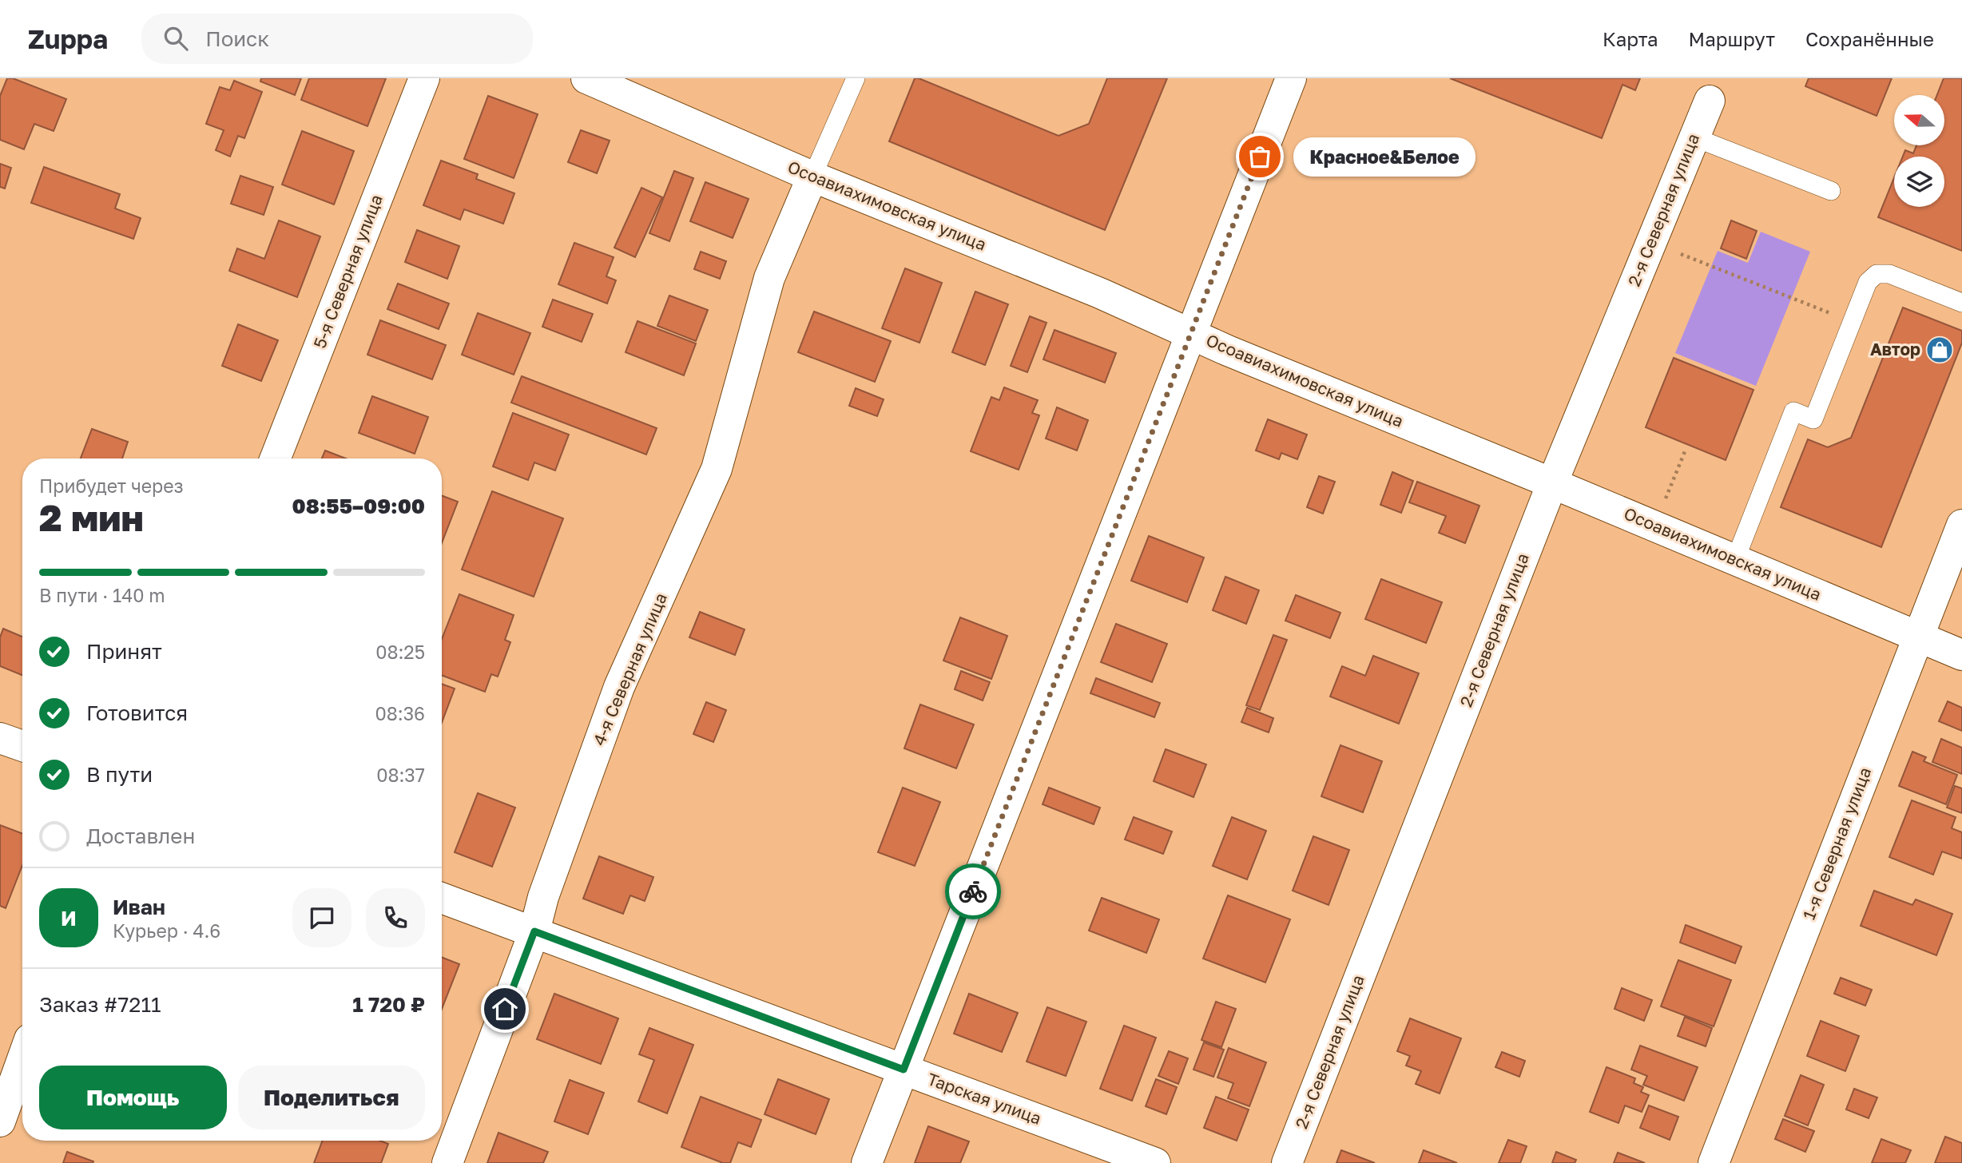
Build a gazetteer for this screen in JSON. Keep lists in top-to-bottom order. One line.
{"streets":{"street":["Осоавиахимовская улица","2-я Северная улица","5-я Северная улица","4-я Северная улица","1-я Северная улица","Тарская улица"]},"crossings":[["Осоавиахимовская улица","2-я Северная улица"],["Осоавиахимовская улица","4-я Северная улица"],["Осоавиахимовская улица","1-я Северная улица"],["4-я Северная улица","Тарская улица"]],"places":{"other":["Красное&Белое"],"shop":["Автор"]},"north":"left","page":{"header":"Zuppa","search":"Поиск","nav":["Карта","Маршрут","Сохранённые"],"bubble":"Красное&Белое","heading":["2 мин","Прибудет через","08:55–09:00"],"panel":["Иван","Курьер · 4.6","Заказ #7211","1 720 ₽"],"bar":"В пути · 140 m","list":[["Принят","08:25"],["Готовится","08:36"],["В пути","08:37"],"Доставлен"],"round":"И","buttons":["Помощь","Поделиться"]}}
